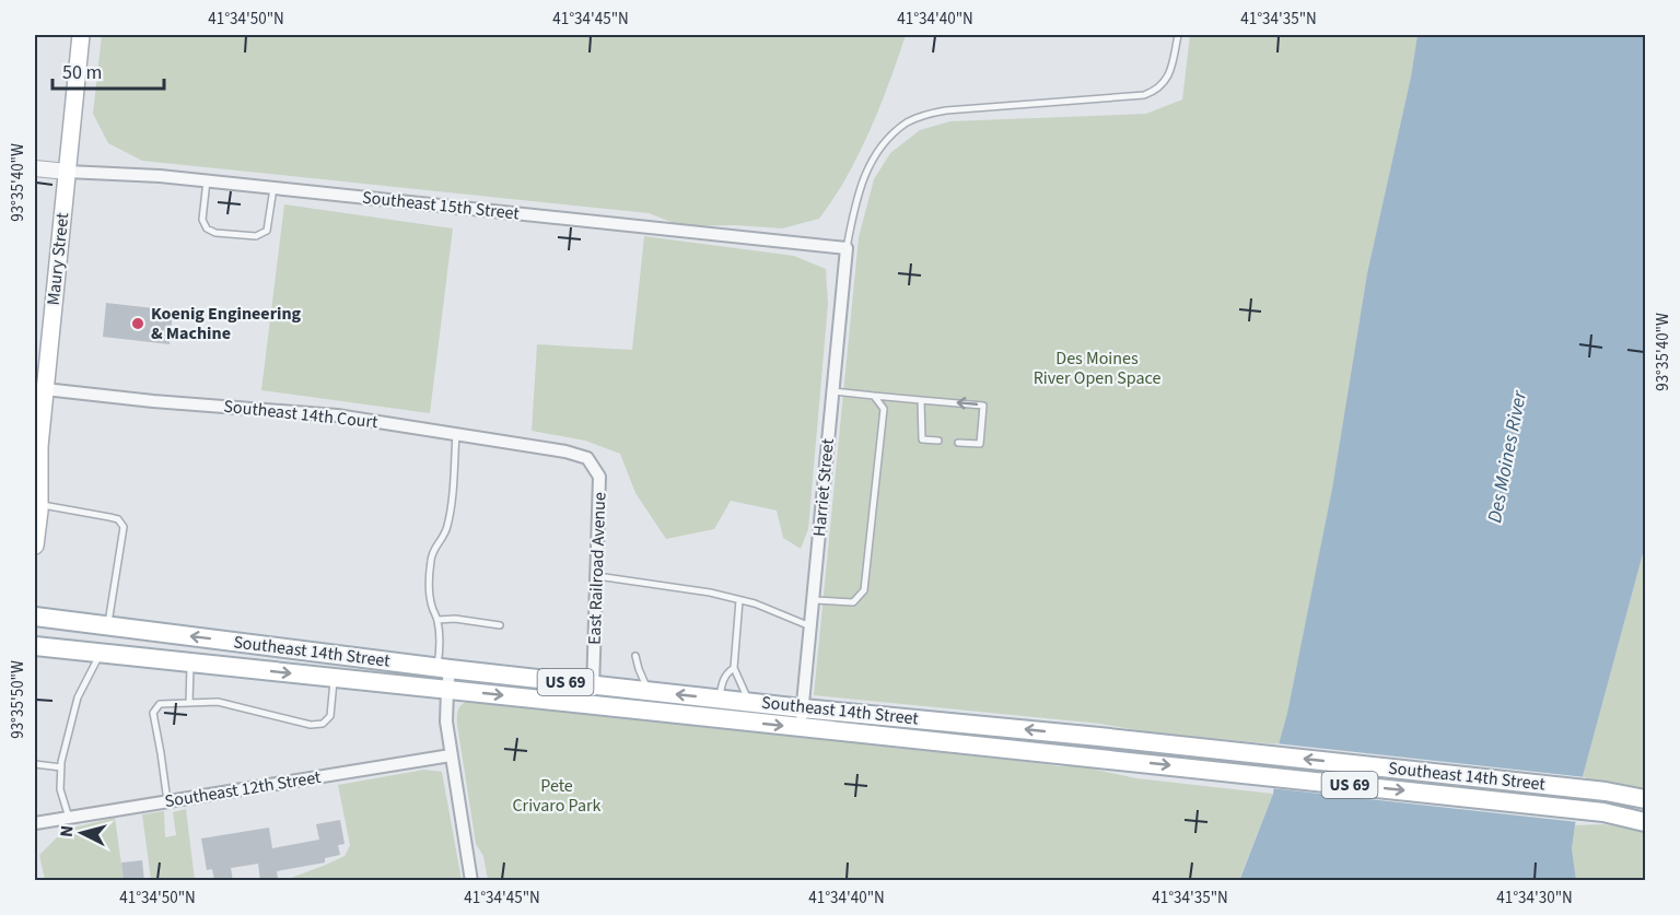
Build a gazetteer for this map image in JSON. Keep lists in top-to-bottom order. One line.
{"streets":{"main road":["Maury Street","Southeast 14th Street","US 69"],"street":["Southeast 15th Street","Southeast 14th Court","Harriet Street","East Railroad Avenue","Southeast 12th Street"]},"crossings":[["Southeast 15th Street","Maury Street"],["Southeast 15th Street","Harriet Street"],["Maury Street","Southeast 14th Court"],["Southeast 14th Court","East Railroad Avenue"],["Harriet Street","Southeast 14th Street"],["East Railroad Avenue","Southeast 14th Street"]],"water":["Des Moines River"],"parks":["Des Moines River Open Space","Pete Crivaro Park"],"places":["Koenig Engineering & Machine"],"scale_bar":"50 m","north":"left","coordinates":["41°34'50\"N","41°34'45\"N","41°34'40\"N","41°34'35\"N","93°35'40\"W","93°35'50\"W","41°34'30\"N"]}
